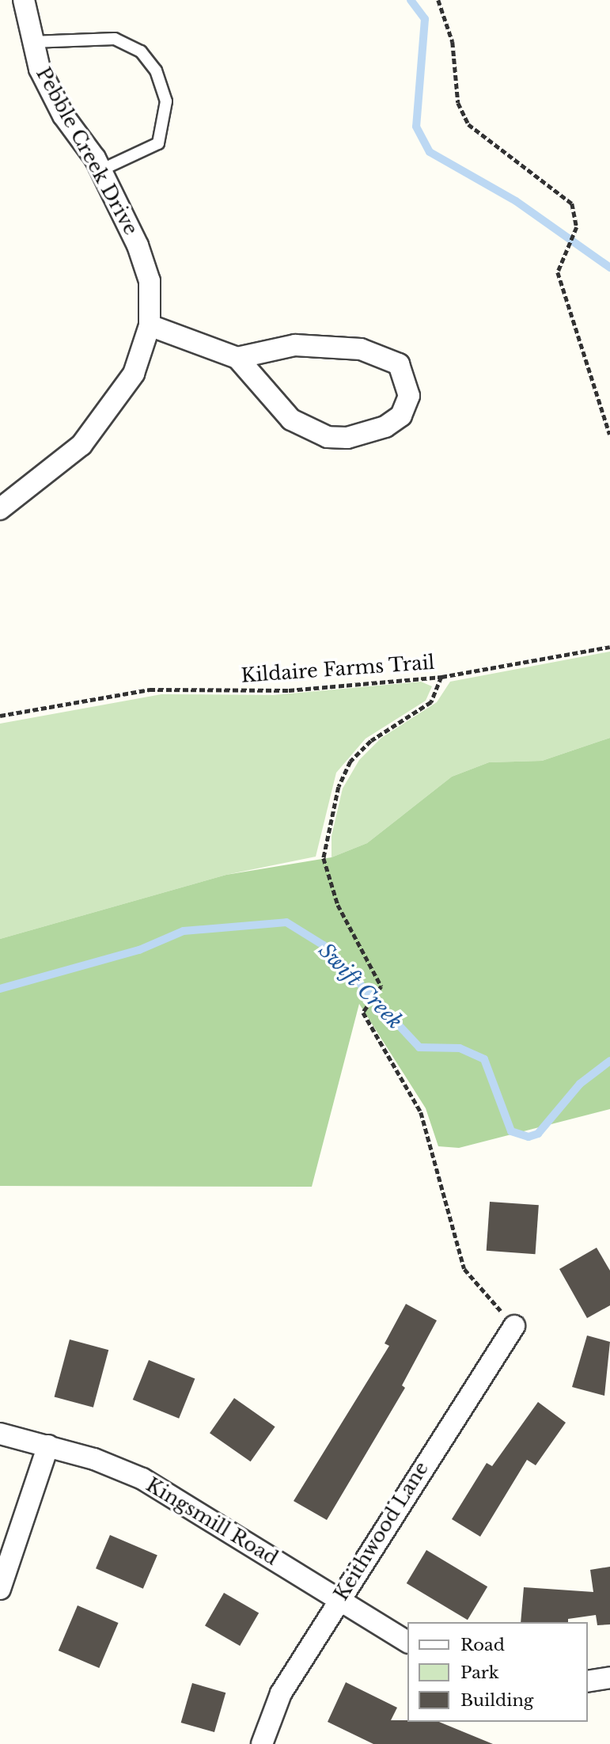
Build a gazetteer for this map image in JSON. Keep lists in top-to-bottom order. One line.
{"streets":{"street":["Pebble Creek Drive","Kingsmill Road","Keithwood Lane"],"path":["Kildaire Farms Trail"]},"crossings":[["Kingsmill Road","Keithwood Lane"]],"water":["Swift Creek"],"legend":["Road","Park","Building"]}
